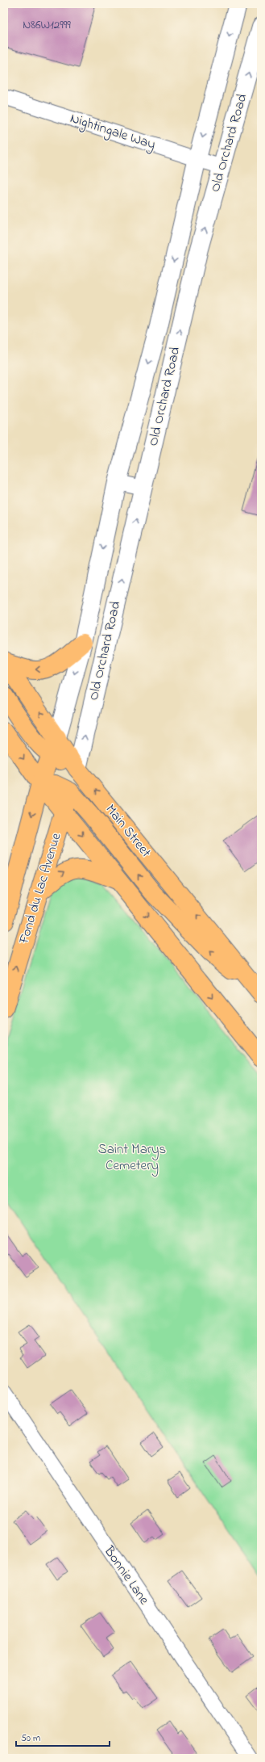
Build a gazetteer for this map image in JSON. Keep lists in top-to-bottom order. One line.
{"streets":{"main road":["Main Street","Fond du Lac Avenue"],"street":["Nightingale Way","Old Orchard Road","Bonnie Lane"]},"crossings":[["Nightingale Way","Old Orchard Road"],["Old Orchard Road","Main Street"],["Old Orchard Road","Fond du Lac Avenue"],["Main Street","Fond du Lac Avenue"]],"parks":["Saint Marys Cemetery"],"house_numbers":["N86W12999"],"scale_bar":"50 m"}
